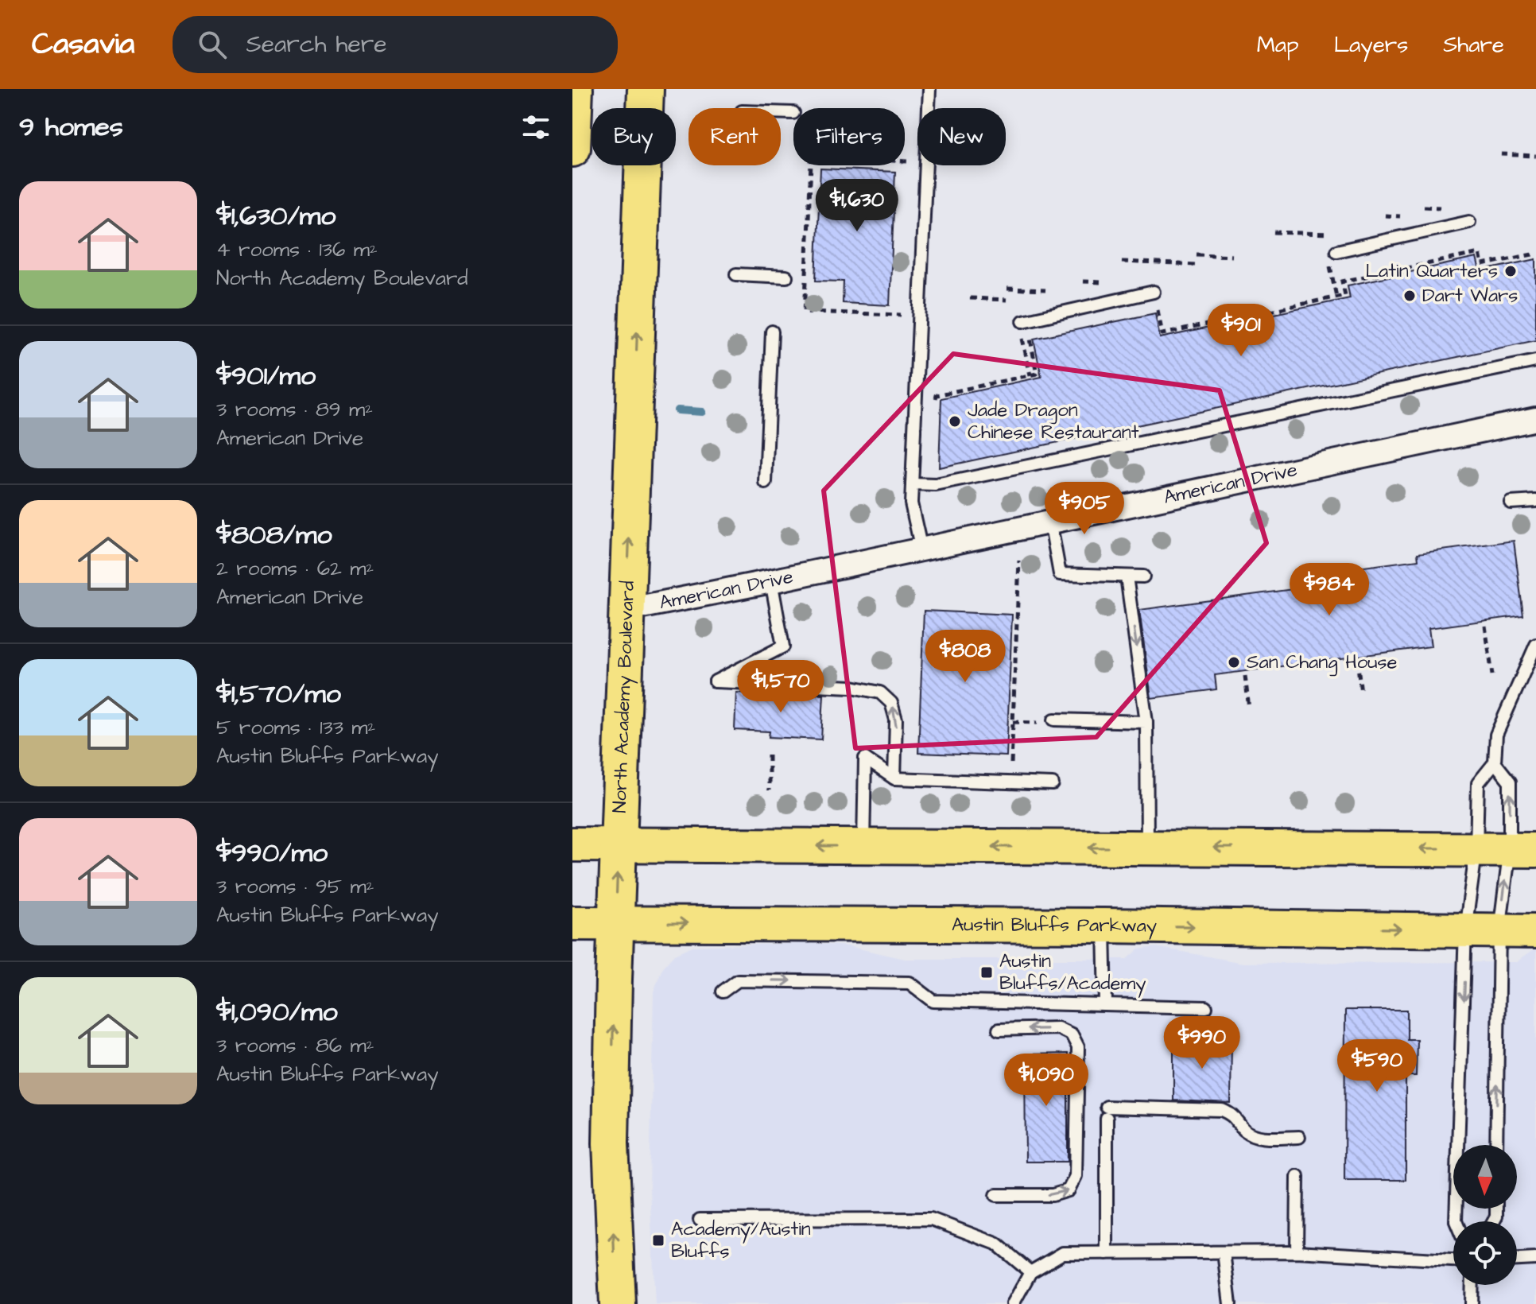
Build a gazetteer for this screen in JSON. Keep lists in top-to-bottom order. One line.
{"streets":{"highway":["North Academy Boulevard"],"main road":["Austin Bluffs Parkway"],"street":["American Drive"]},"crossings":[["American Drive","North Academy Boulevard"],["North Academy Boulevard","Austin Bluffs Parkway"]],"one_way":["North Academy Boulevard"],"places":{"other":["Latin Quarters","Dart Wars","Jade Dragon Chinese Restaurant","San Chang House"],"transit":["Austin Bluffs/Academy","Academy/Austin Bluffs"]},"north":"bottom","page":{"header":"Casavia","search":"Search here","nav":["Map","Layers","Share"],"heading":"9 homes","chip":["Buy","Rent","Filters","New"],"list":[{"name":"$1,630/mo","note":"4 rooms · 136 m² · North Academy Boulevard"},{"name":"$901/mo","note":"3 rooms · 89 m² · American Drive"},{"name":"$808/mo","note":"2 rooms · 62 m² · American Drive"},{"name":"$1,570/mo","note":"5 rooms · 133 m² · Austin Bluffs Parkway"},{"name":"$990/mo","note":"3 rooms · 95 m² · Austin Bluffs Parkway"},{"name":"$1,090/mo","note":"3 rooms · 86 m² · Austin Bluffs Parkway"}],"price":["$1,630","$901","$905","$984","$808","$1,570","$990","$590","$1,090"]}}
